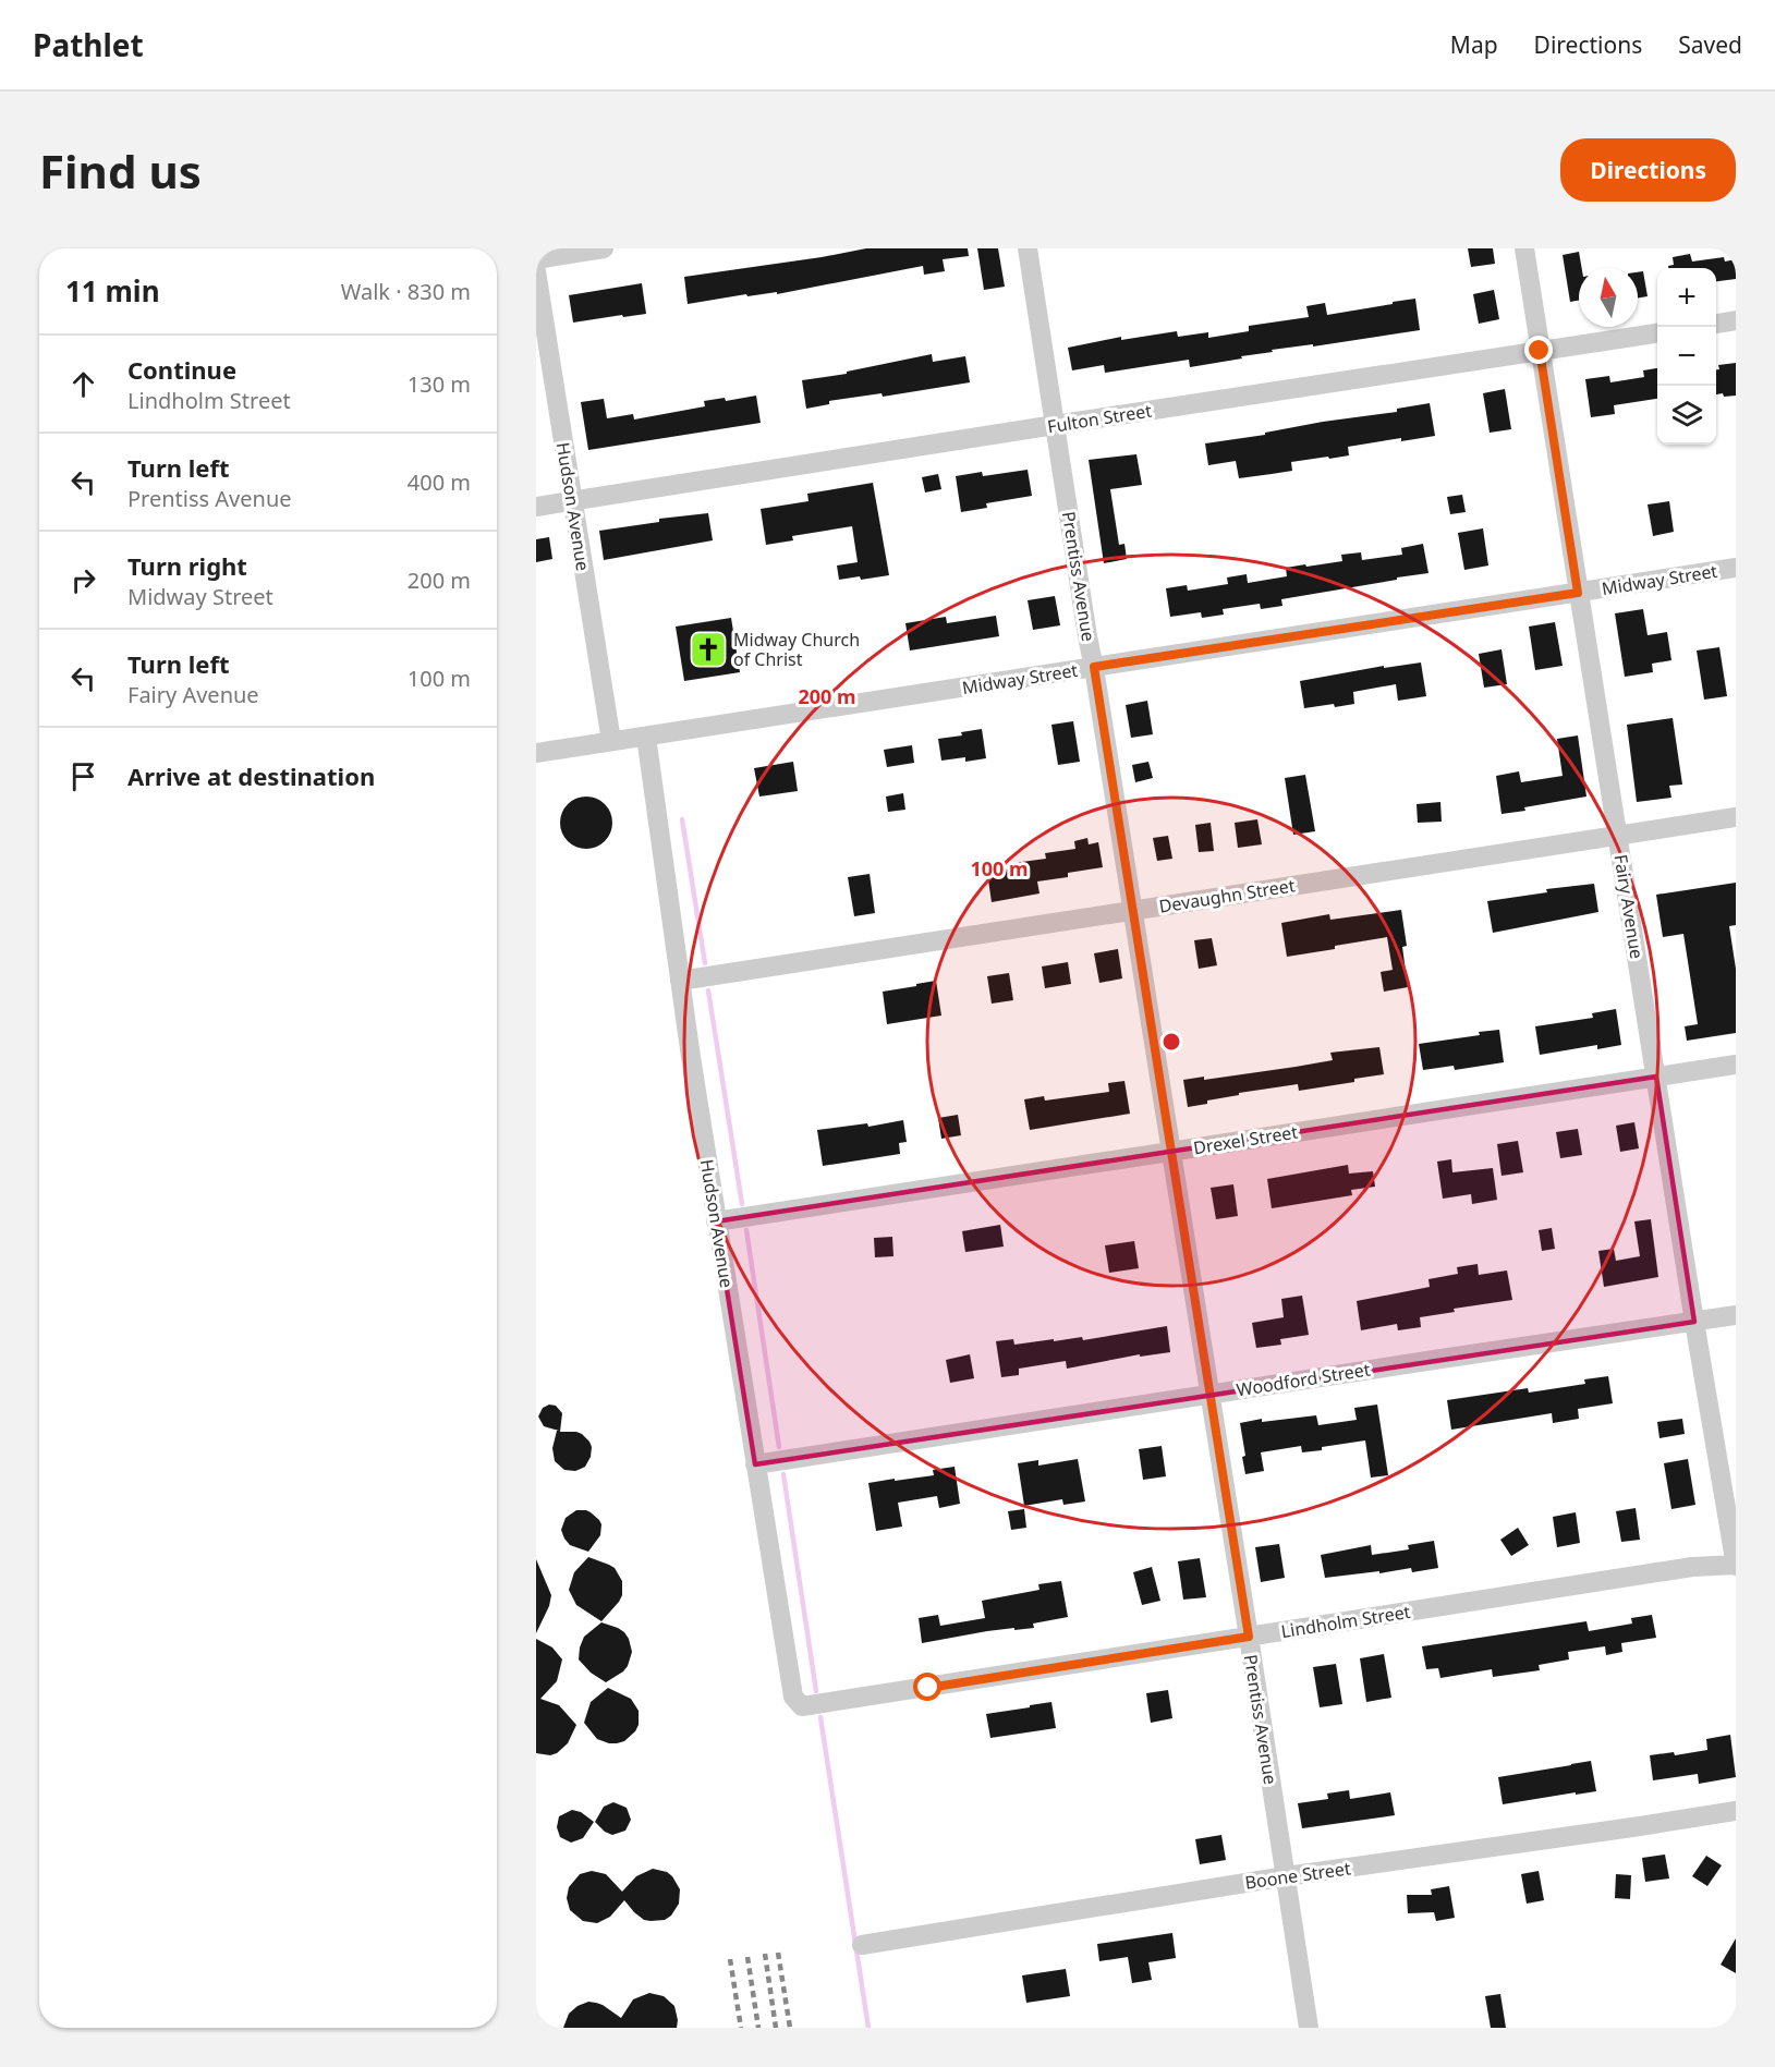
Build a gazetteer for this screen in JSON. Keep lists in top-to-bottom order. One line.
{"streets":{"street":["Fulton Street","Hudson Avenue","Prentiss Avenue","Midway Street","Devaughn Street","Fairy Avenue","Drexel Street","Woodford Street","Lindholm Street","Boone Street"]},"crossings":[["Fulton Street","Hudson Avenue"],["Fulton Street","Prentiss Avenue"],["Fulton Street","Fairy Avenue"],["Hudson Avenue","Midway Street"],["Hudson Avenue","Devaughn Street"],["Hudson Avenue","Drexel Street"],["Hudson Avenue","Woodford Street"],["Hudson Avenue","Lindholm Street"],["Prentiss Avenue","Midway Street"],["Prentiss Avenue","Devaughn Street"],["Prentiss Avenue","Drexel Street"],["Prentiss Avenue","Woodford Street"],["Prentiss Avenue","Lindholm Street"],["Prentiss Avenue","Boone Street"],["Midway Street","Fairy Avenue"],["Devaughn Street","Fairy Avenue"],["Fairy Avenue","Drexel Street"],["Fairy Avenue","Woodford Street"],["Fairy Avenue","Lindholm Street"]],"places":{"church":["Midway Church of Christ"]},"north":"top","page":{"header":"Pathlet","nav":["Map","Directions","Saved"],"buttons":"Directions","title":"Find us","heading":["11 min","Walk · 830 m"],"map_buttons":["+","−"],"list":[["Continue","Lindholm Street","130 m"],["Turn left","Prentiss Avenue","400 m"],["Turn right","Midway Street","200 m"],["Turn left","Fairy Avenue","100 m"],"Arrive at destination"]},"rings":["200 m","100 m"]}
